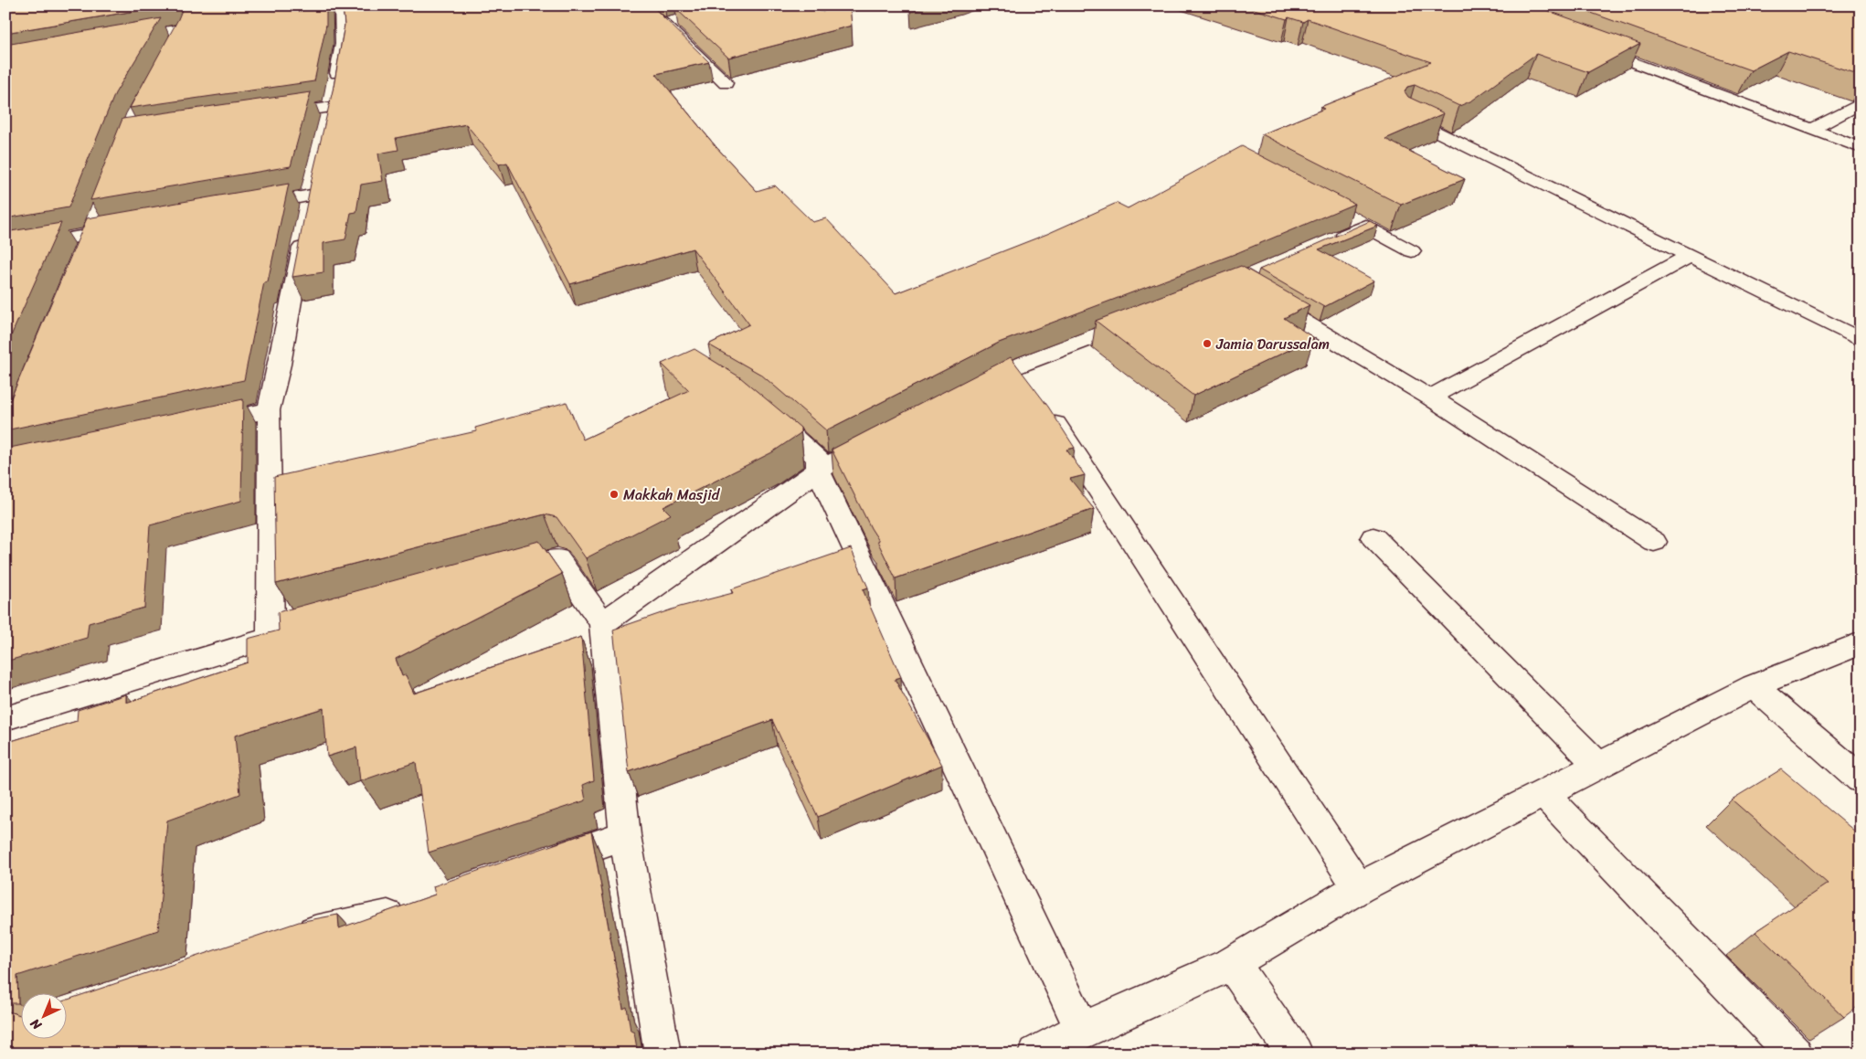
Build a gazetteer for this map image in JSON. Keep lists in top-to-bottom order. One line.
{"places":["Jamia Darussalam","Makkah Masjid"],"north":"bottom left"}
